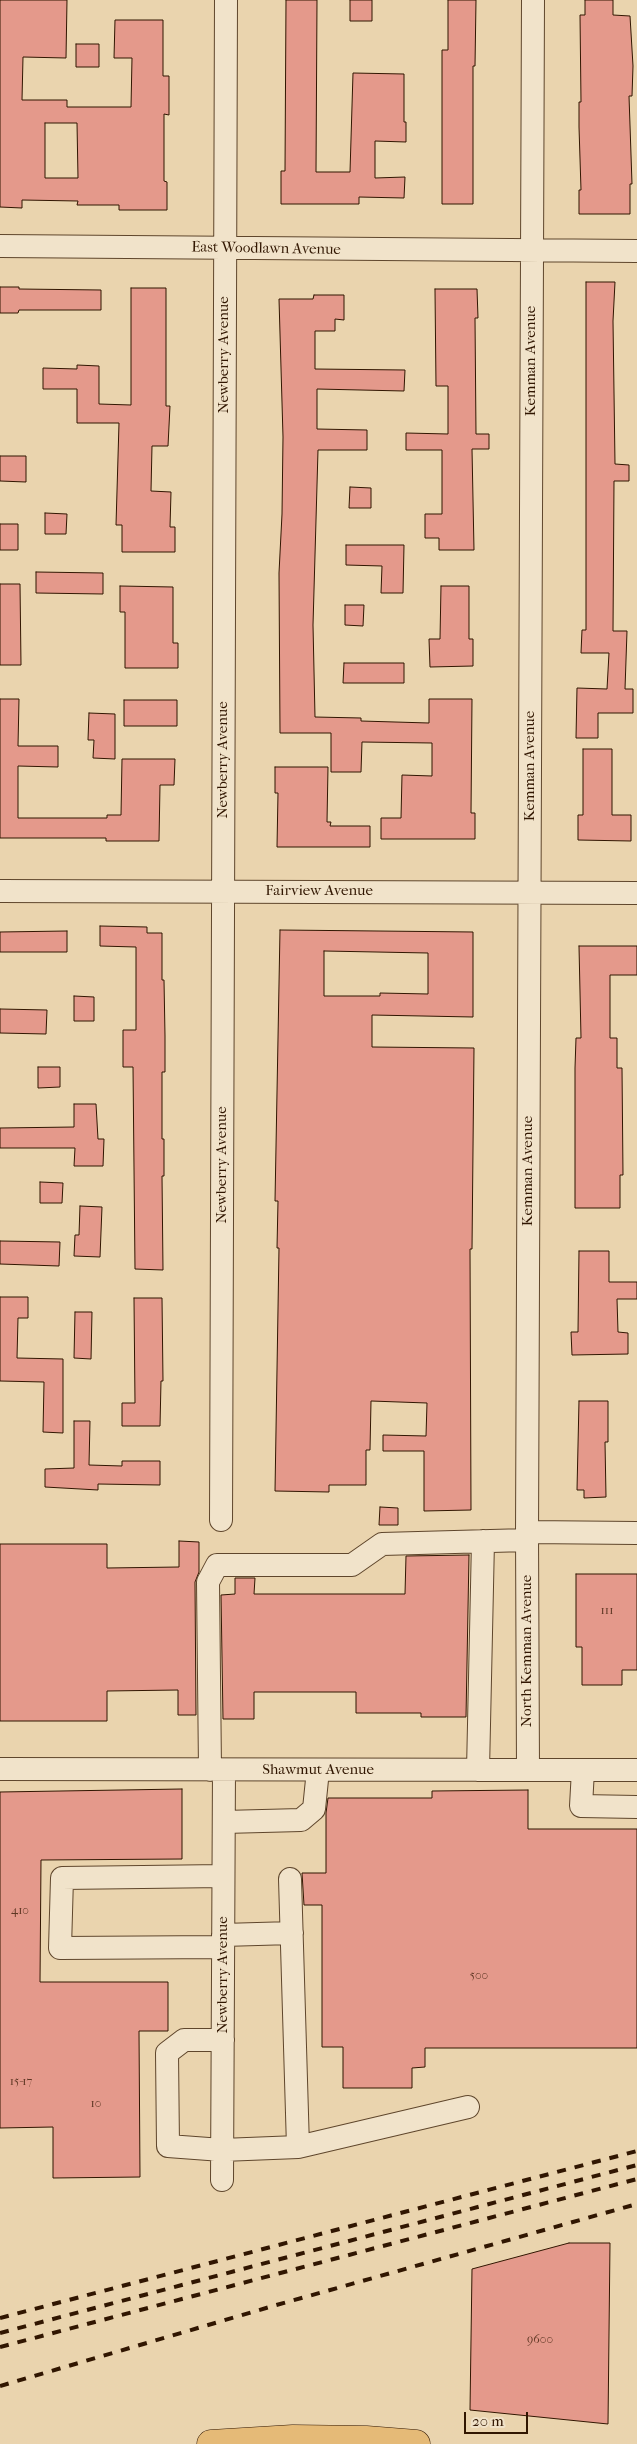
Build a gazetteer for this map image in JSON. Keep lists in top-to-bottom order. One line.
{"streets":{"street":["East Woodlawn Avenue","Newberry Avenue","Kemman Avenue","Fairview Avenue","North Kemman Avenue","Shawmut Avenue"]},"crossings":[["East Woodlawn Avenue","Newberry Avenue"],["East Woodlawn Avenue","Kemman Avenue"],["Newberry Avenue","Fairview Avenue"],["Newberry Avenue","Shawmut Avenue"],["Kemman Avenue","Fairview Avenue"],["Kemman Avenue","North Kemman Avenue"],["North Kemman Avenue","Shawmut Avenue"]],"house_numbers":["111","410","500","15-17","10","9600"],"scale_bar":"20 m"}
